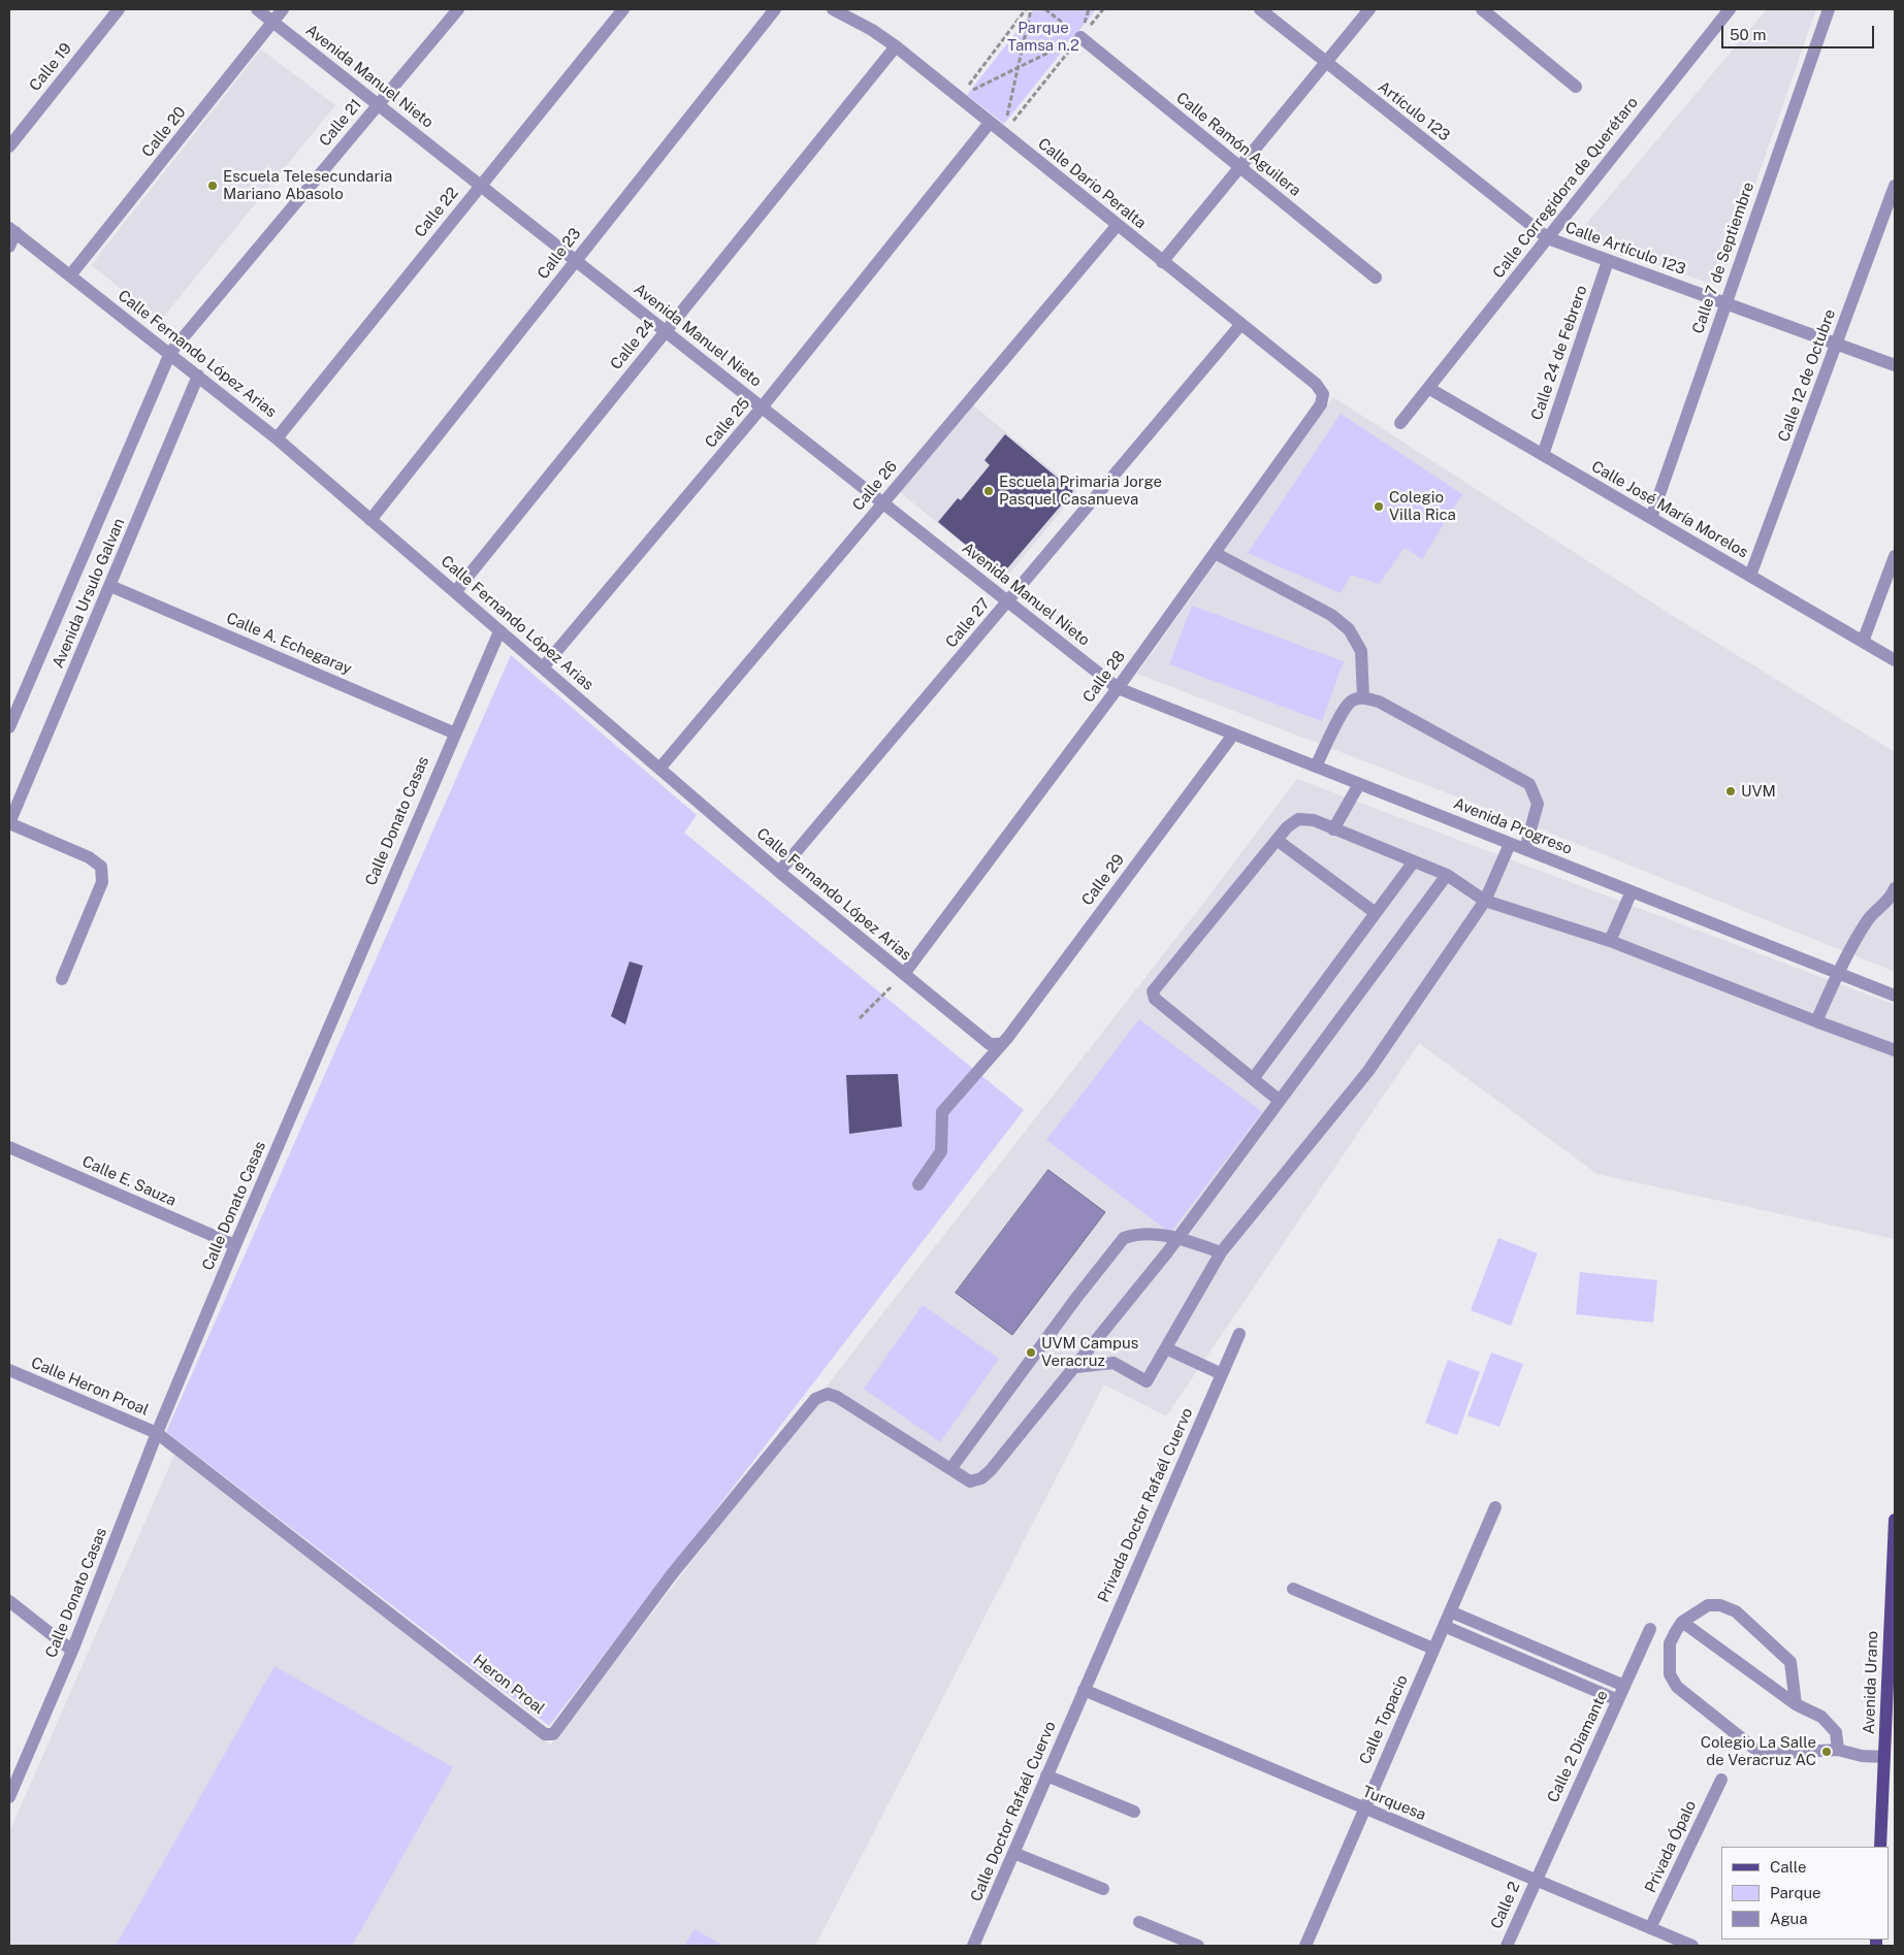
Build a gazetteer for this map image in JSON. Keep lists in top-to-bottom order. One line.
{"streets":{"main road":["Avenida Urano"],"street":["Calle 19","Avenida Manuel Nieto","Artículo 123","Calle 21","Calle 20","Calle Ramón Aguilera","Calle Dario Peralta","Calle Corregidora de Querétaro","Calle 22","Calle Artículo 123","Calle 23","Calle 7 de Septiembre","Calle 24","Calle 24 de Febrero","Calle Fernando López Arias","Calle 12 de Octubre","Calle 25","Calle 26","Calle José María Morelos","Avenida Ursulo Galvan","Calle 27","Calle A. Echegaray","Calle 28","Calle Donato Casas","Avenida Progreso","Calle 29","Calle E. Sauza","Calle Heron Proal","Privada Doctor Rafaél Cuervo","Heron Proal","Calle Topacio","Calle 2 Diamante","Turquesa","Calle Doctor Rafaél Cuervo","Privada Ópalo","Calle 2"]},"crossings":[["Avenida Manuel Nieto","Calle 21"],["Avenida Manuel Nieto","Calle 20"],["Avenida Manuel Nieto","Calle 22"],["Avenida Manuel Nieto","Calle 23"],["Avenida Manuel Nieto","Calle 24"],["Avenida Manuel Nieto","Calle 25"],["Avenida Manuel Nieto","Calle 26"],["Avenida Manuel Nieto","Calle 27"],["Avenida Manuel Nieto","Calle 28"],["Avenida Manuel Nieto","Avenida Progreso"],["Artículo 123","Calle Corregidora de Querétaro"],["Artículo 123","Calle Artículo 123"],["Calle 21","Calle Fernando López Arias"],["Calle 21","Avenida Ursulo Galvan"],["Calle 20","Calle Fernando López Arias"],["Calle Dario Peralta","Calle 24"],["Calle Dario Peralta","Calle 25"],["Calle Dario Peralta","Calle 26"],["Calle Dario Peralta","Calle 27"],["Calle Dario Peralta","Calle 28"],["Calle Corregidora de Querétaro","Calle Artículo 123"],["Calle Corregidora de Querétaro","Calle José María Morelos"],["Calle 22","Calle Fernando López Arias"],["Calle Artículo 123","Calle 7 de Septiembre"],["Calle Artículo 123","Calle 24 de Febrero"],["Calle Artículo 123","Calle 12 de Octubre"],["Calle 23","Calle Fernando López Arias"],["Calle 7 de Septiembre","Calle José María Morelos"],["Calle 24","Calle Fernando López Arias"],["Calle 24 de Febrero","Calle José María Morelos"],["Calle Fernando López Arias","Calle 25"],["Calle Fernando López Arias","Calle 26"],["Calle Fernando López Arias","Avenida Ursulo Galvan"],["Calle Fernando López Arias","Calle 27"],["Calle Fernando López Arias","Calle 28"],["Calle Fernando López Arias","Calle Donato Casas"],["Calle Fernando López Arias","Calle 29"],["Calle 12 de Octubre","Calle José María Morelos"],["Avenida Ursulo Galvan","Calle A. Echegaray"],["Calle A. Echegaray","Calle Donato Casas"],["Calle 28","Avenida Progreso"],["Calle Donato Casas","Calle E. Sauza"],["Calle Donato Casas","Calle Heron Proal"],["Calle Donato Casas","Heron Proal"],["Avenida Progreso","Calle 29"],["Calle Heron Proal","Heron Proal"],["Privada Doctor Rafaél Cuervo","Turquesa"],["Privada Doctor Rafaél Cuervo","Calle Doctor Rafaél Cuervo"],["Calle Topacio","Turquesa"],["Calle 2 Diamante","Turquesa"],["Calle 2 Diamante","Calle 2"],["Turquesa","Calle Doctor Rafaél Cuervo"],["Turquesa","Privada Ópalo"],["Turquesa","Calle 2"]],"parks":["Parque Tamsa n.2"],"places":["Escuela Telesecundaria Mariano Abasolo","Escuela Primaria Jorge Pasquel Casanueva","Colegio Villa Rica","UVM","UVM Campus Veracruz","Colegio La Salle de Veracruz AC"],"legend":["Calle","Parque","Agua"],"scale_bar":"50 m"}
